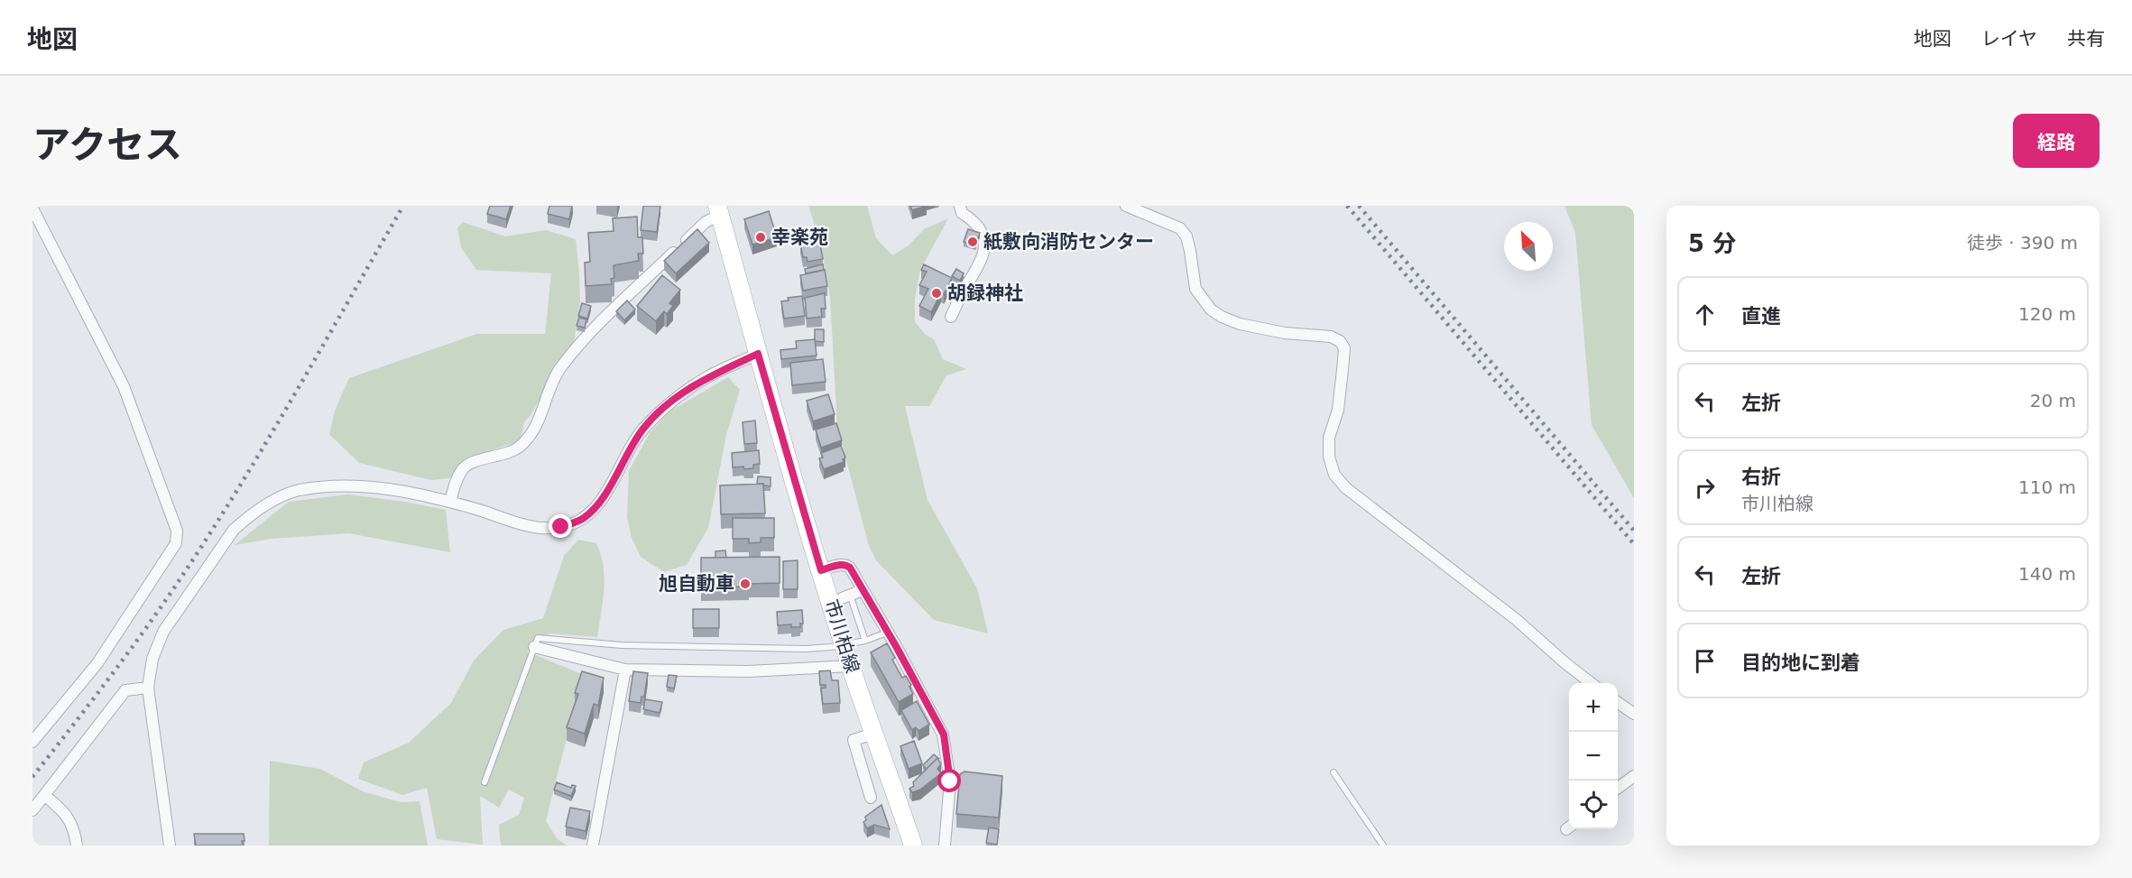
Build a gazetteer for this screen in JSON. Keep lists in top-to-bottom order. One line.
{"streets":{"main road":["市川柏線"]},"places":["幸楽苑","紙敷向消防センター","胡録神社","旭自動車"],"north":"top left","page":{"header":"地図","nav":["地図","レイヤ","共有"],"title":"アクセス","buttons":"経路","heading":["5 分","徒歩 · 390 m"],"list":[["直進","120 m"],["左折","20 m"],["右折","市川柏線","110 m"],["左折","140 m"],"目的地に到着"],"map_buttons":["+","−"]}}
